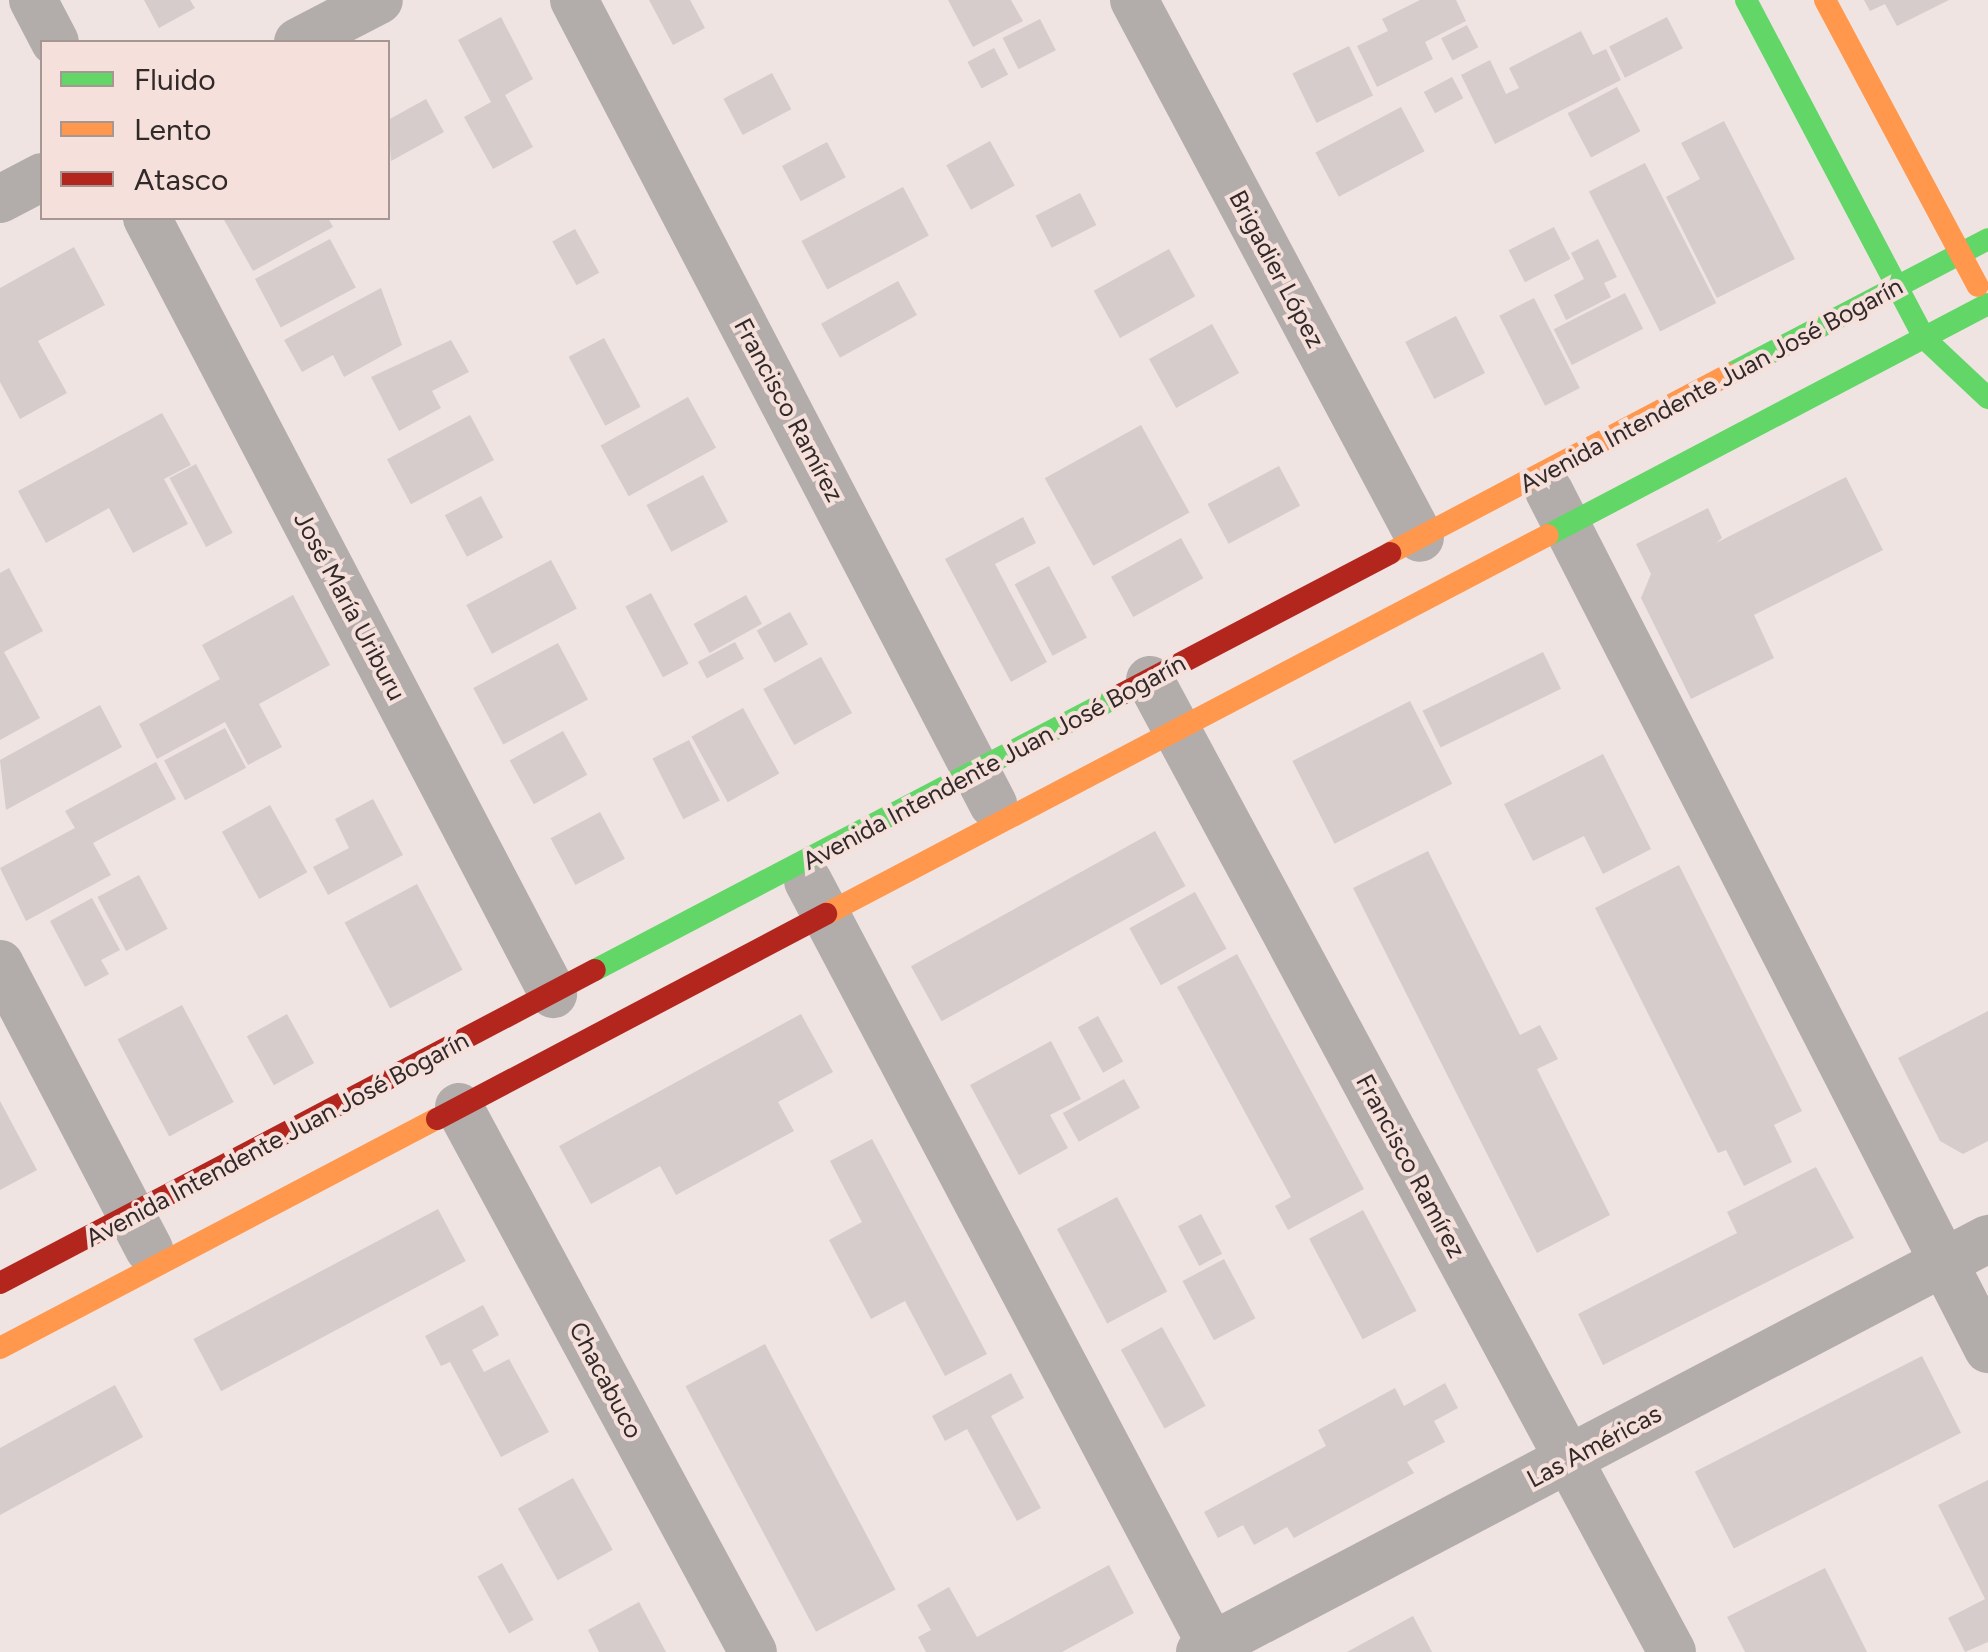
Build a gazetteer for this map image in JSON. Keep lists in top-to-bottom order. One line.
{"streets":{"street":["Brigadier López","Avenida Intendente Juan José Bogarín","Francisco Ramírez","José María Uriburu","Chacabuco","Las Américas"]},"crossings":[["Brigadier López","Avenida Intendente Juan José Bogarín"],["Avenida Intendente Juan José Bogarín","Francisco Ramírez"],["Avenida Intendente Juan José Bogarín","José María Uriburu"],["Francisco Ramírez","Las Américas"]],"legend":["Fluido","Lento","Atasco"]}
